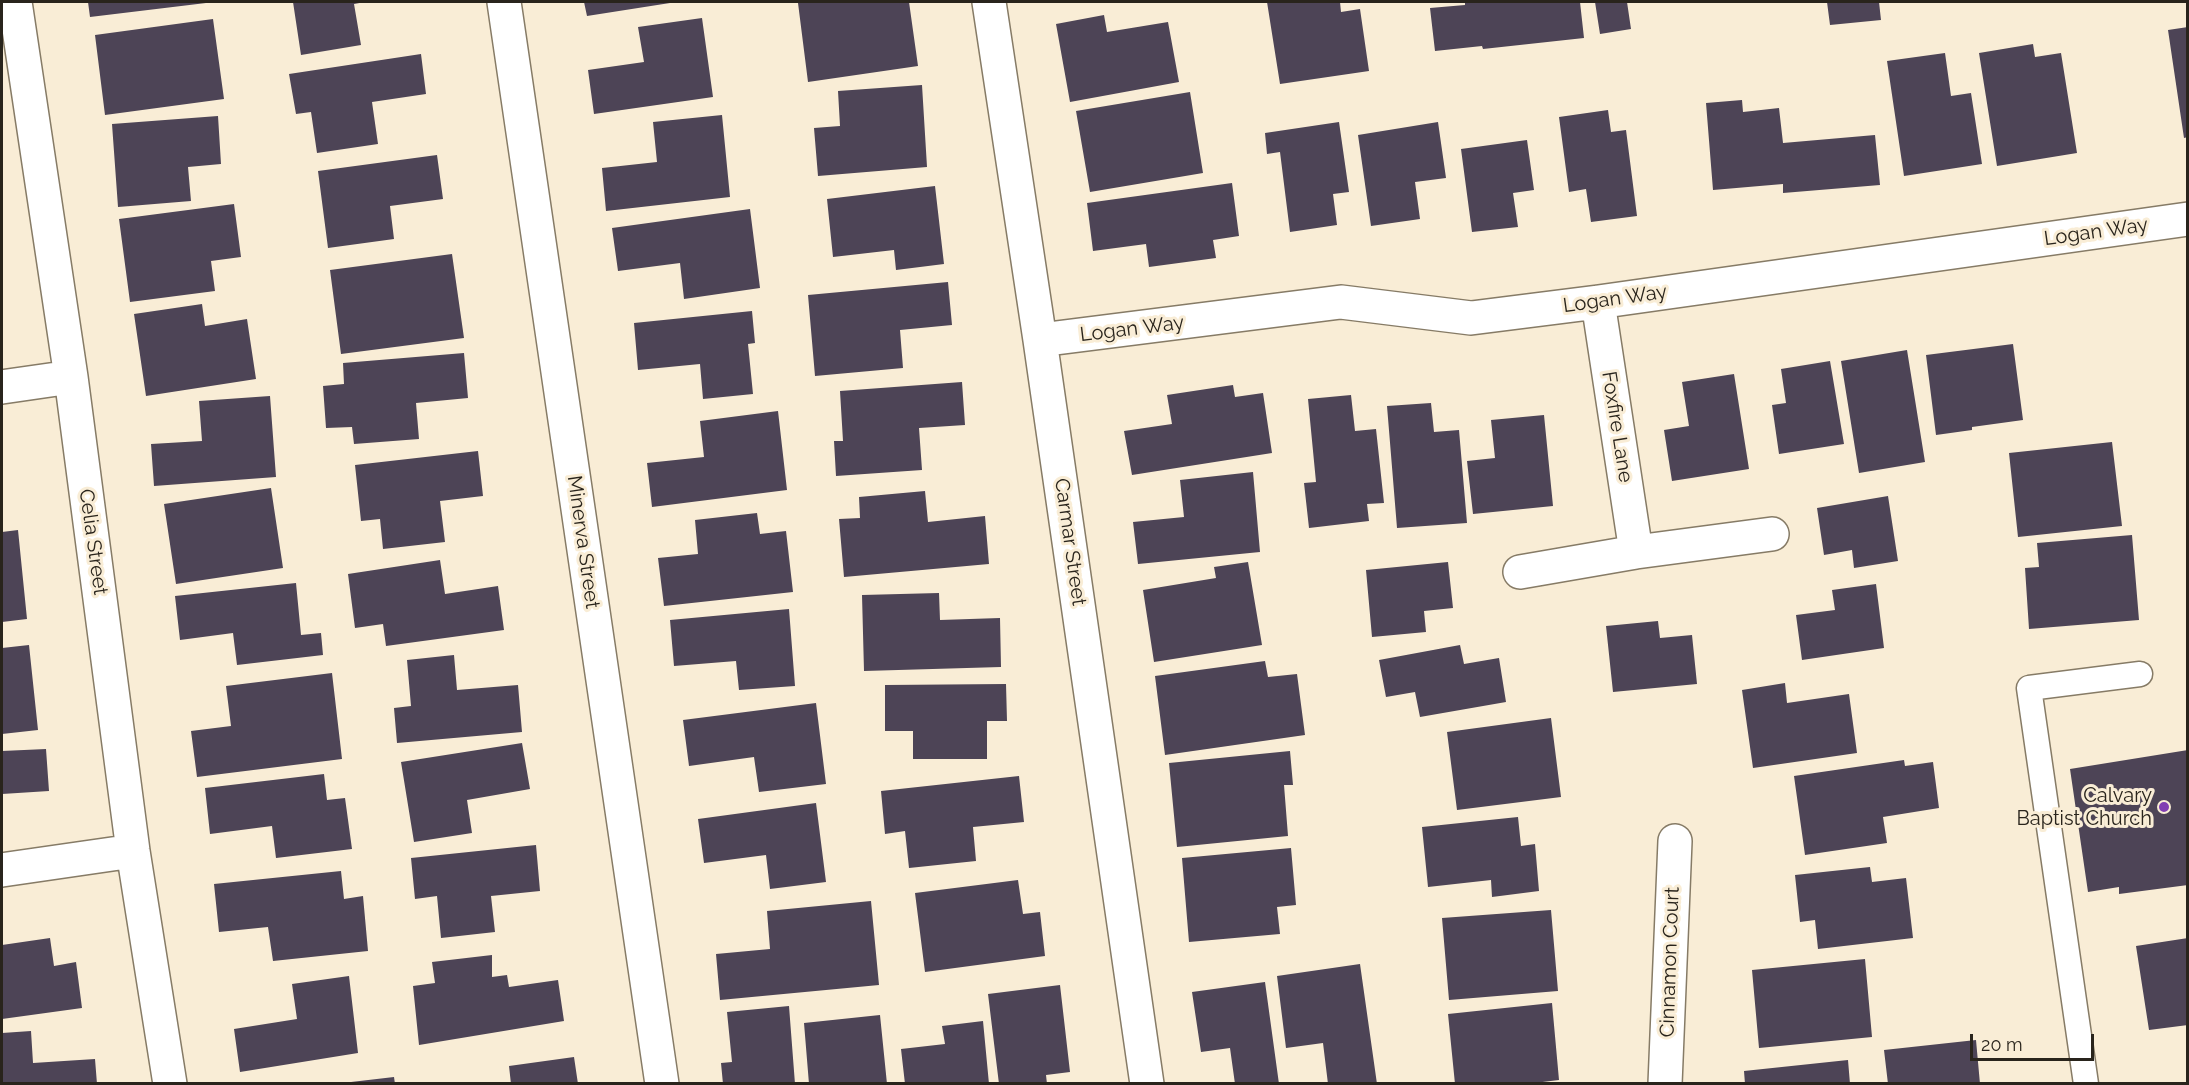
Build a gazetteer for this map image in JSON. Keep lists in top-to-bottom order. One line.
{"streets":{"street":["Logan Way","Foxfire Lane","Celia Street","Minerva Street","Carmar Street","Cinnamon Court"]},"crossings":[["Logan Way","Foxfire Lane"],["Logan Way","Carmar Street"]],"places":["Calvary Baptist Church"],"scale_bar":"20 m"}
